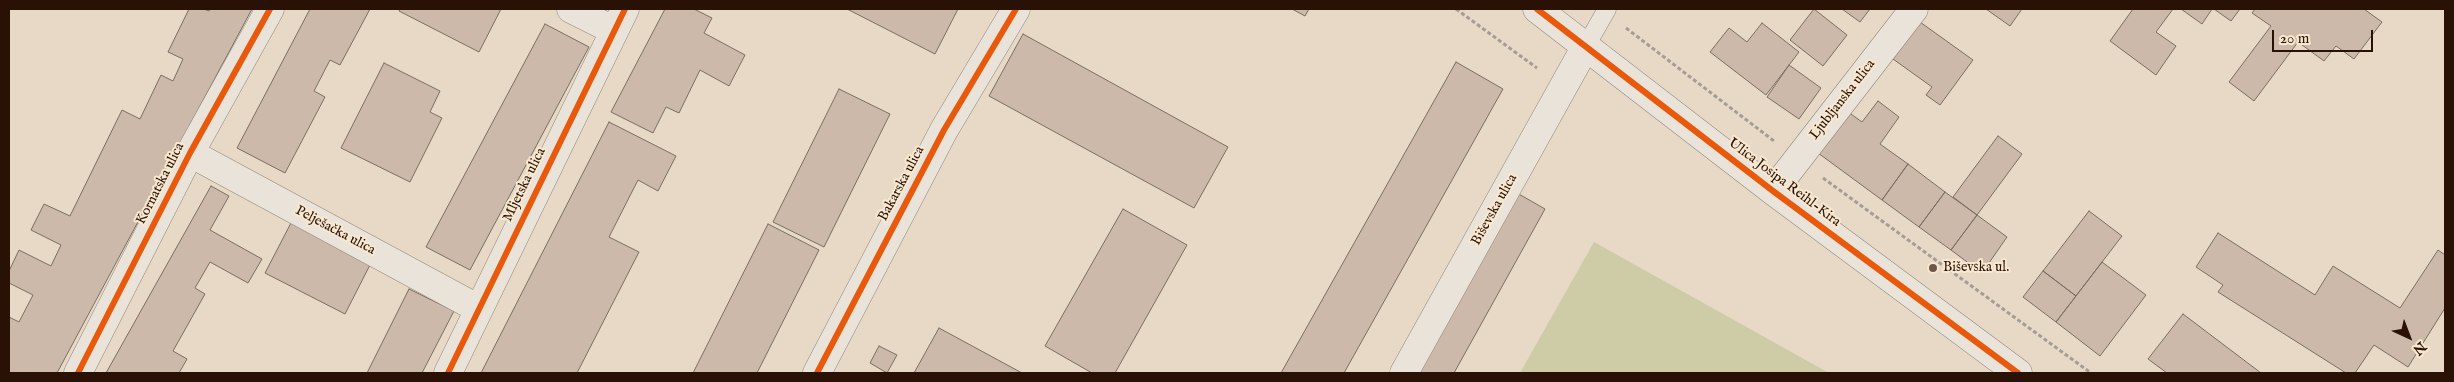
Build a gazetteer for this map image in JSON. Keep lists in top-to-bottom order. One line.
{"streets":{"street":["Ljubljanska ulica","Ulica Josipa Reihl-Kira","Kornatska ulica","Bakarska ulica","Mljetska ulica","Biševska ulica","Pelješačka ulica"]},"crossings":[["Ljubljanska ulica","Ulica Josipa Reihl-Kira"],["Ulica Josipa Reihl-Kira","Biševska ulica"],["Kornatska ulica","Pelješačka ulica"],["Mljetska ulica","Pelješačka ulica"]],"places":["Biševska ul."],"scale_bar":"20 m","north":"bottom right"}
